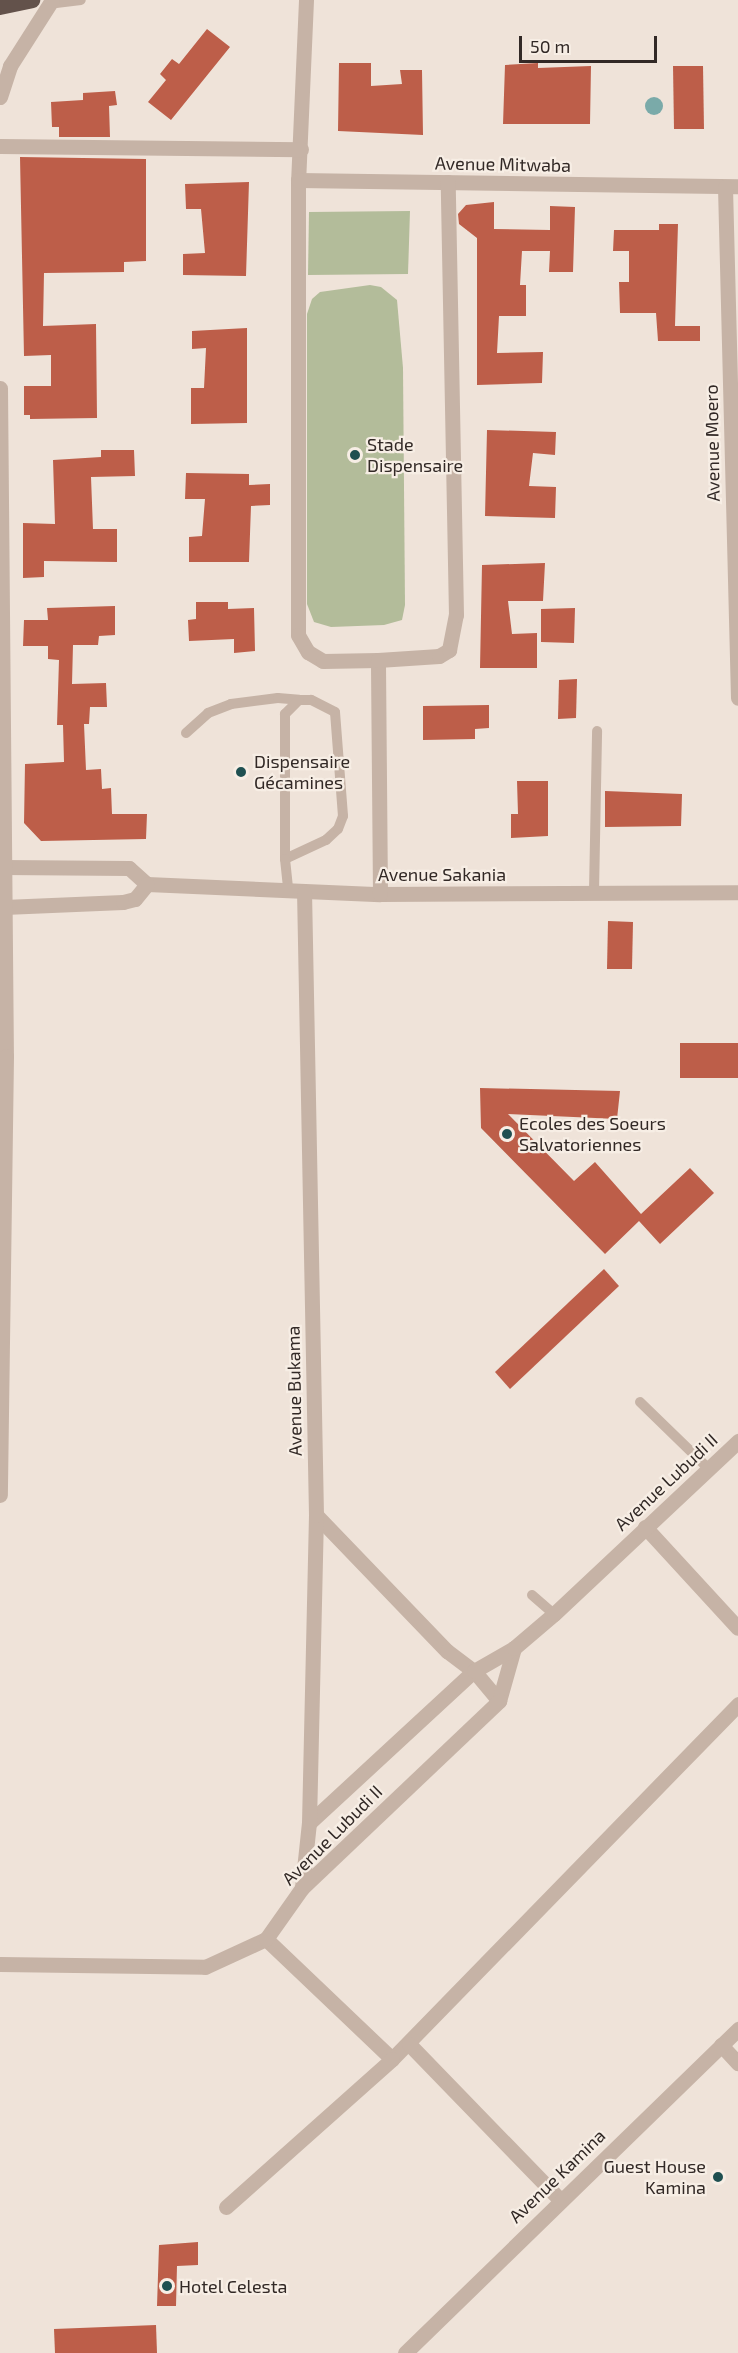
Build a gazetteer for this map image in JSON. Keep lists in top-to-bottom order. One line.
{"streets":{"street":["Avenue Mitwaba","Avenue Moero","Avenue Sakania","Avenue Bukama","Avenue Lubudi II","Avenue Kamina"]},"crossings":[["Avenue Mitwaba","Avenue Moero"],["Avenue Sakania","Avenue Bukama"],["Avenue Bukama","Avenue Lubudi II"]],"places":["Stade Dispensaire","Dispensaire Gécamines","Ecoles des Soeurs Salvatoriennes","Guest House Kamina","Hotel Celesta"],"scale_bar":"50 m"}
